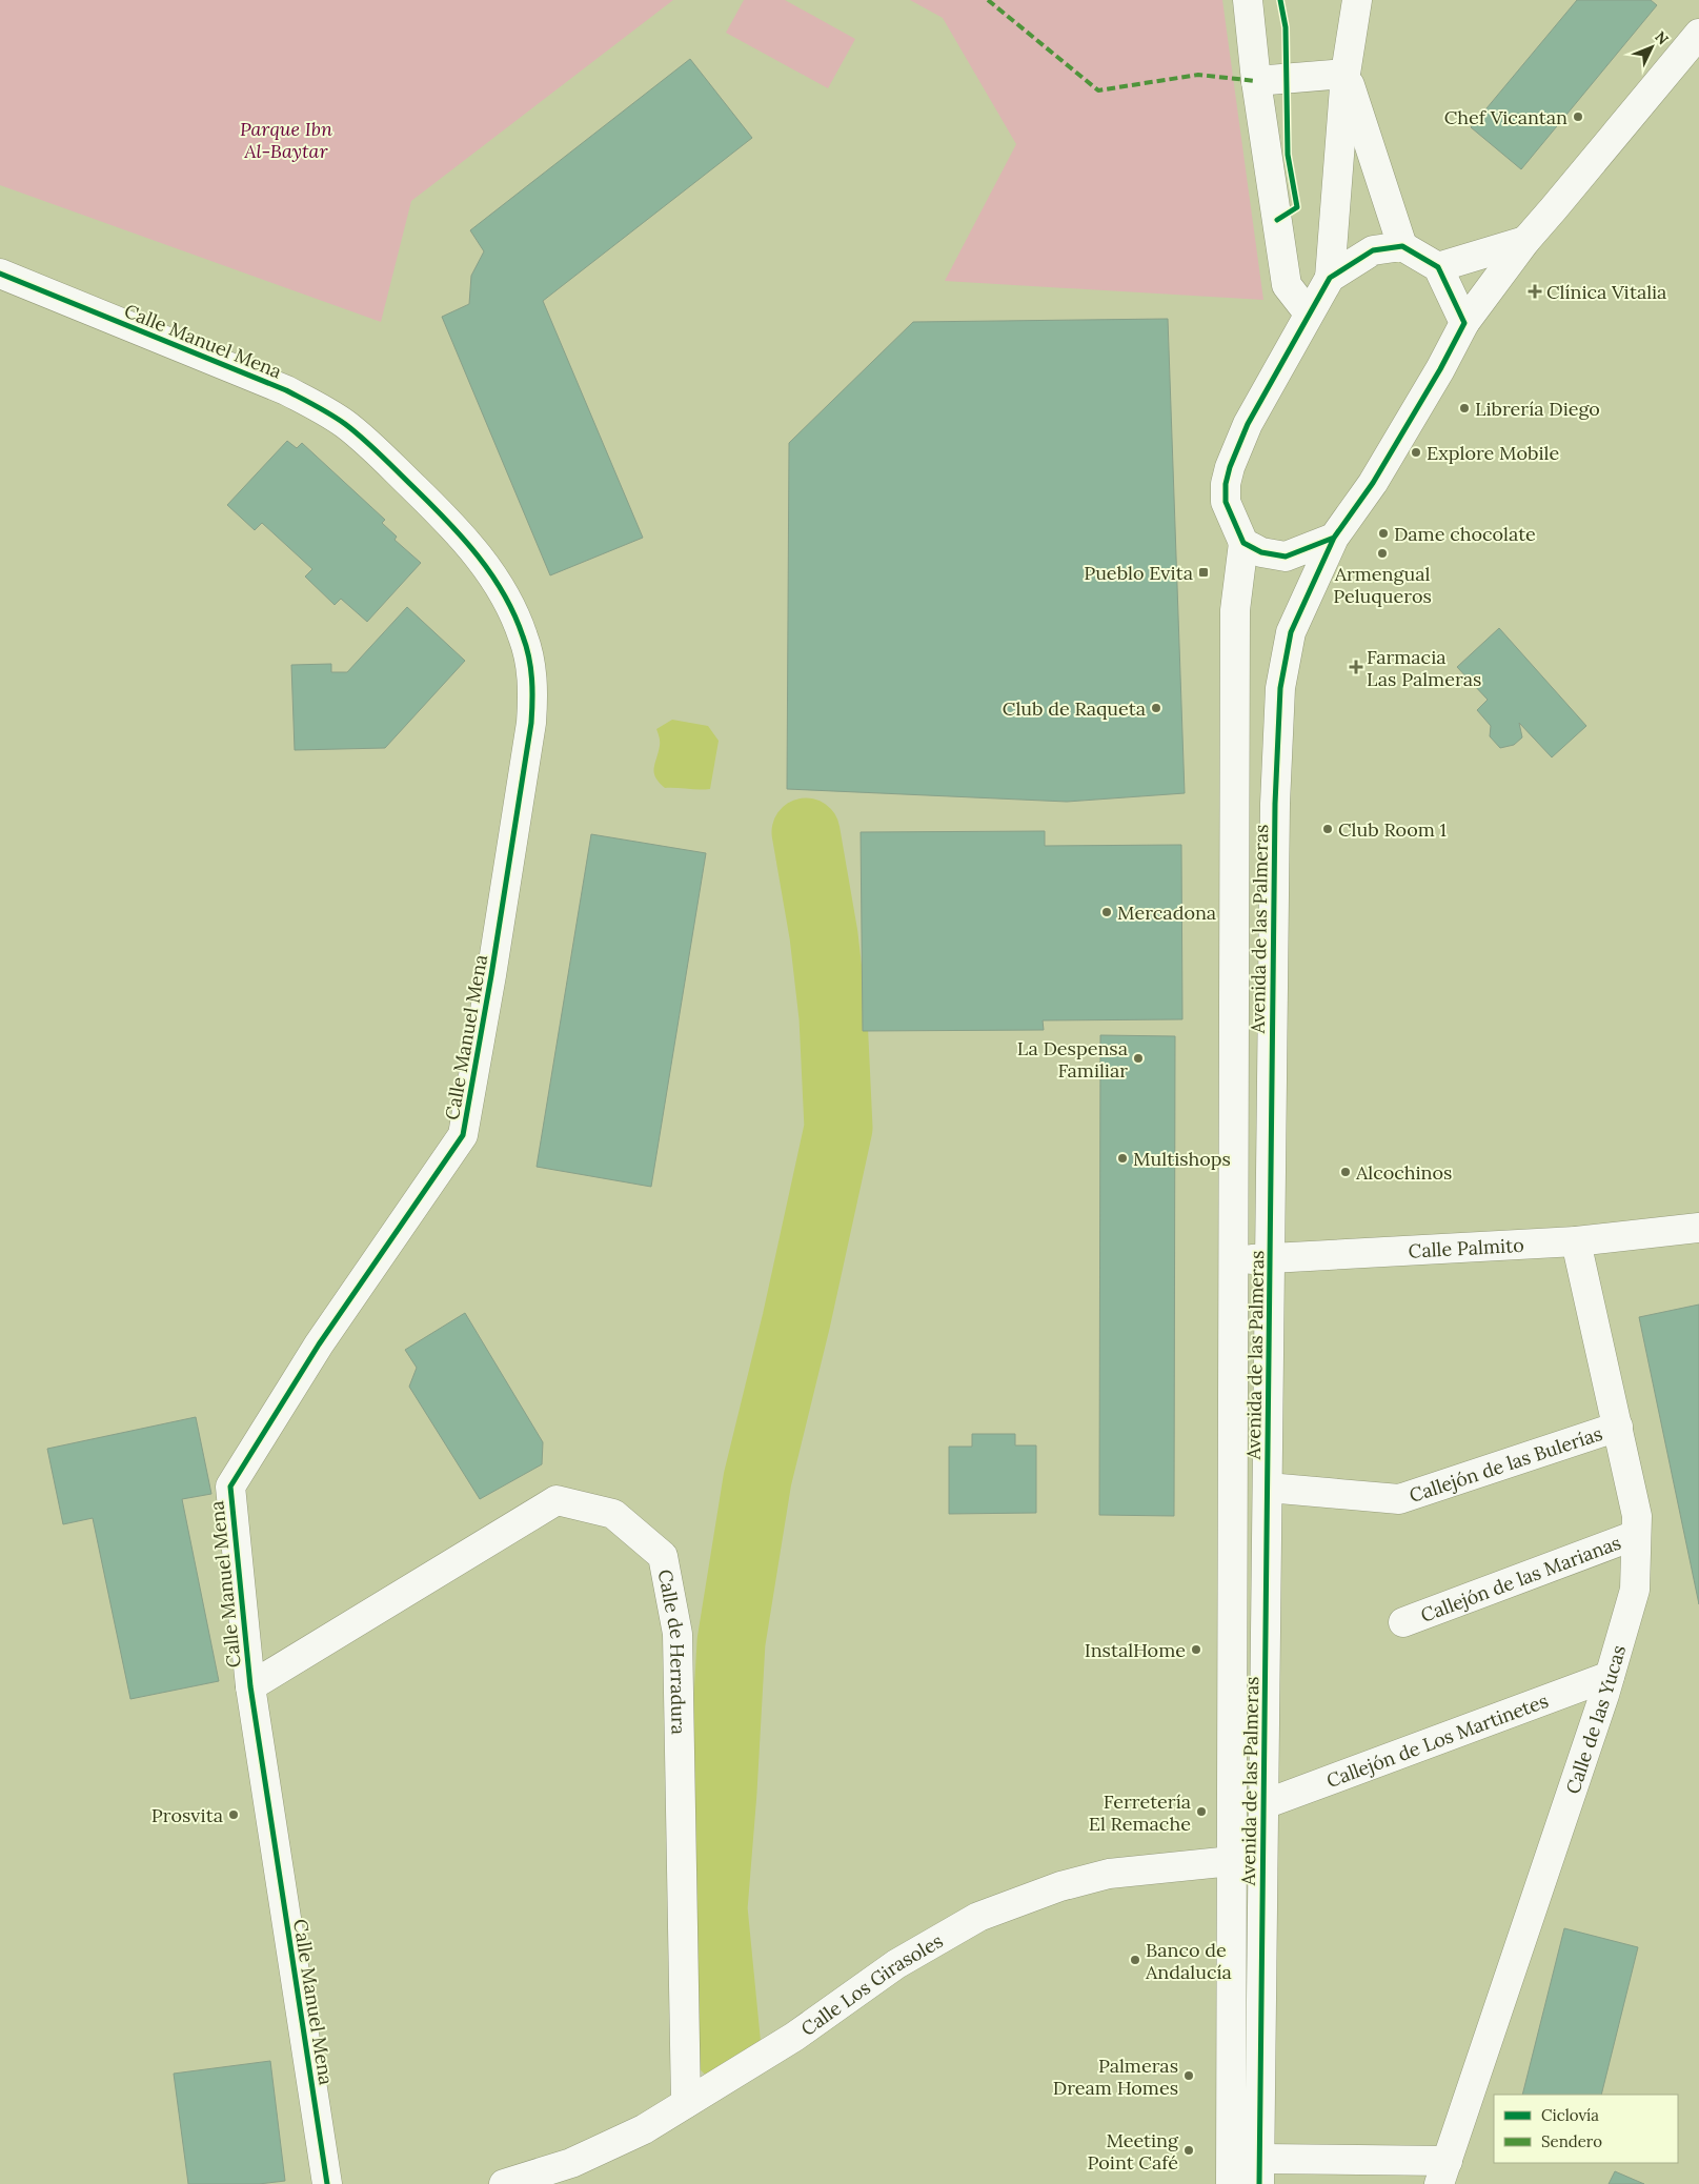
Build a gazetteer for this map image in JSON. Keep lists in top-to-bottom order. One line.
{"streets":{"street":["Calle Manuel Mena","Avenida de las Palmeras","Calle Palmito","Callejón de las Bulerías","Callejón de las Marianas","Calle de Herradura","Calle de las Yucas","Callejón de Los Martinetes","Calle Los Girasoles"]},"crossings":[["Calle Manuel Mena","Calle de Herradura"],["Avenida de las Palmeras","Calle Palmito"],["Avenida de las Palmeras","Callejón de las Bulerías"],["Avenida de las Palmeras","Callejón de Los Martinetes"],["Avenida de las Palmeras","Calle Los Girasoles"],["Calle Palmito","Calle de las Yucas"],["Callejón de las Bulerías","Calle de las Yucas"],["Callejón de las Marianas","Calle de las Yucas"],["Calle de Herradura","Calle Los Girasoles"],["Calle de las Yucas","Callejón de Los Martinetes"]],"parks":["Parque Ibn Al-Baytar"],"places":{"other":["Chef Vicantan","Librería Diego","Explore Mobile","Dame chocolate","Armengual Peluqueros","Club de Raqueta","Club Room 1","Mercadona","La Despensa Familiar","Multishops","Alcochinos","InstalHome","Ferretería El Remache","Prosvita","Banco de Andalucía","Palmeras Dream Homes","Meeting Point Café"],"health":["Clínica Vitalia","Farmacia Las Palmeras"],"transit":["Pueblo Evita"]},"legend":["Ciclovía","Sendero"],"north":"top right"}
